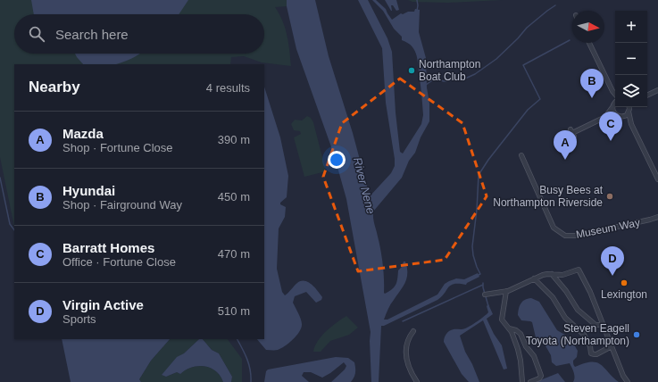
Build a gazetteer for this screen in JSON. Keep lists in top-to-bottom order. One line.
{"streets":{"street":["Museum Way"]},"water":["River Nene"],"places":["Northampton Boat Club","Busy Bees at Northampton Riverside","Lexington","Steven Eagell Toyota (Northampton)"],"north":"right","page":{"map_buttons":["+","−"],"search":"Search here","heading":["Nearby","4 results"],"pins":["B","C","A","D"],"list":[{"mark":"A","name":"Mazda","note":"Shop · Fortune Close","value":"390 m"},{"mark":"B","name":"Hyundai","note":"Shop · Fairground Way","value":"450 m"},{"mark":"C","name":"Barratt Homes","note":"Office · Fortune Close","value":"470 m"},{"mark":"D","name":"Virgin Active","note":"Sports","value":"510 m"}]}}
